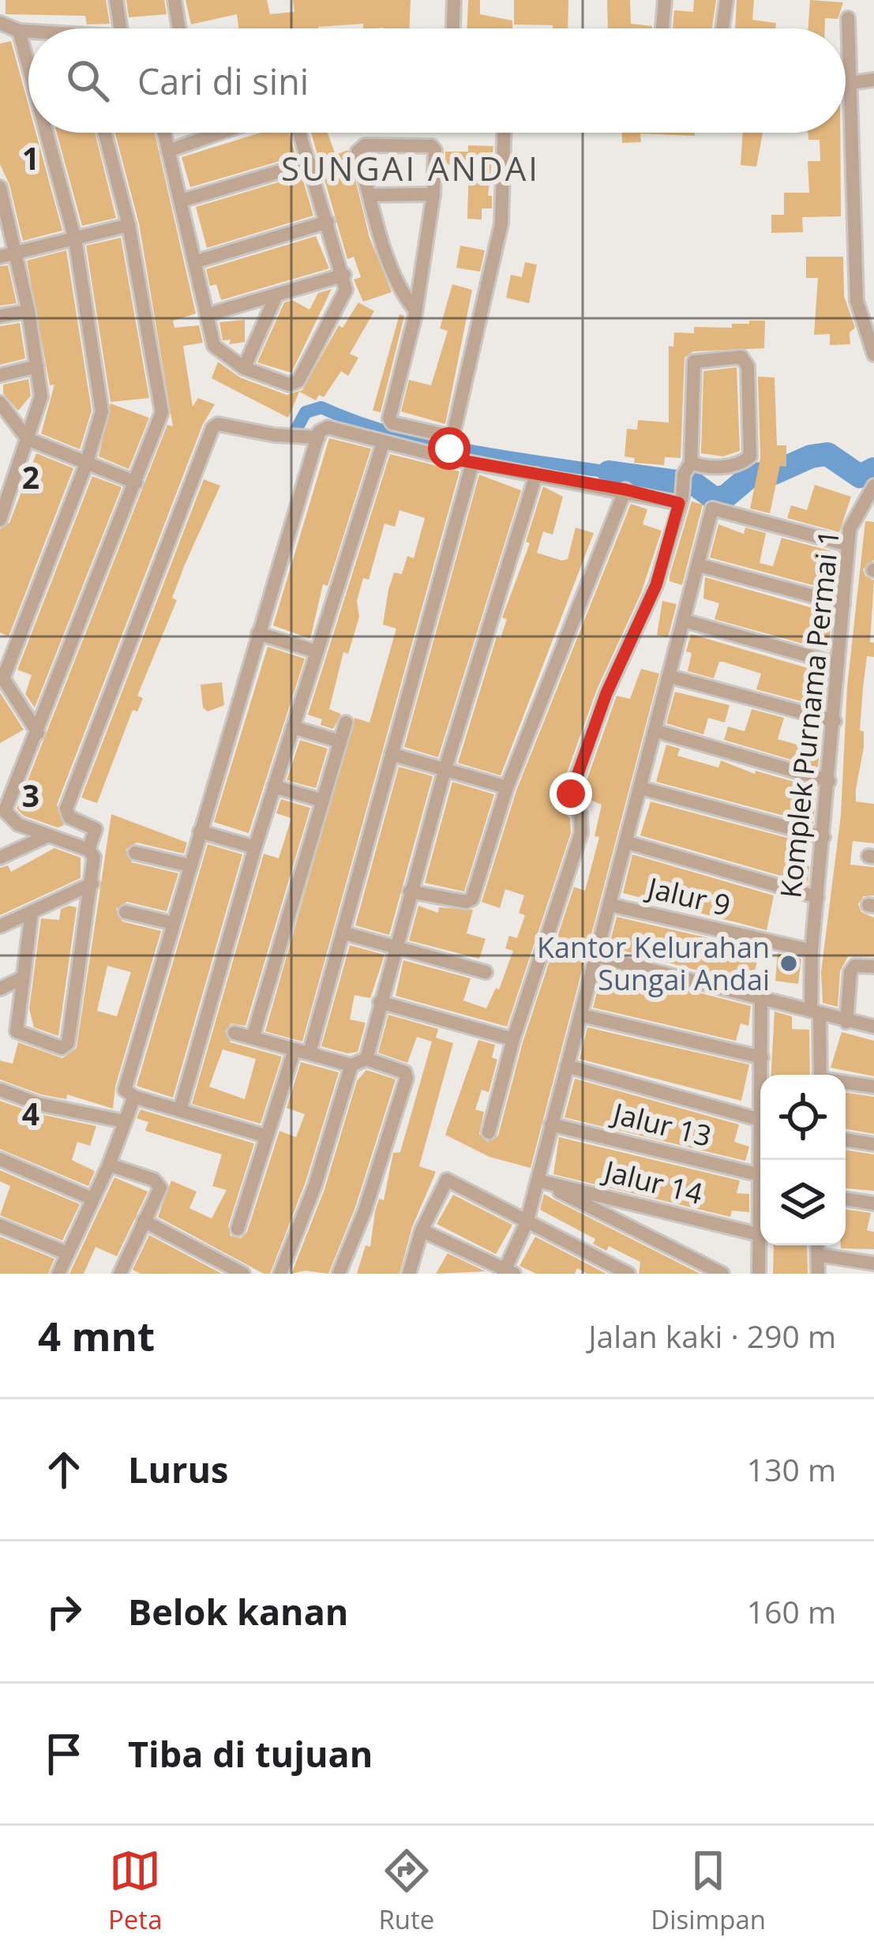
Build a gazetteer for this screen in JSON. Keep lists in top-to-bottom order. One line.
{"streets":{"street":["Komplek Purnama Permai 1","Jalur 9","Jalur 13","Jalur 14"]},"crossings":[["Komplek Purnama Permai 1","Jalur 9"]],"districts":["SUNGAI ANDAI"],"places":["Kantor Kelurahan Sungai Andai"],"page":{"search":"Cari di sini","heading":["4 mnt","Jalan kaki · 290 m"],"list":[["Lurus","130 m"],["Belok kanan","160 m"],"Tiba di tujuan"],"nav":["Peta","Rute","Disimpan"]},"grid":{"rows":["1","2","3","4"]}}
